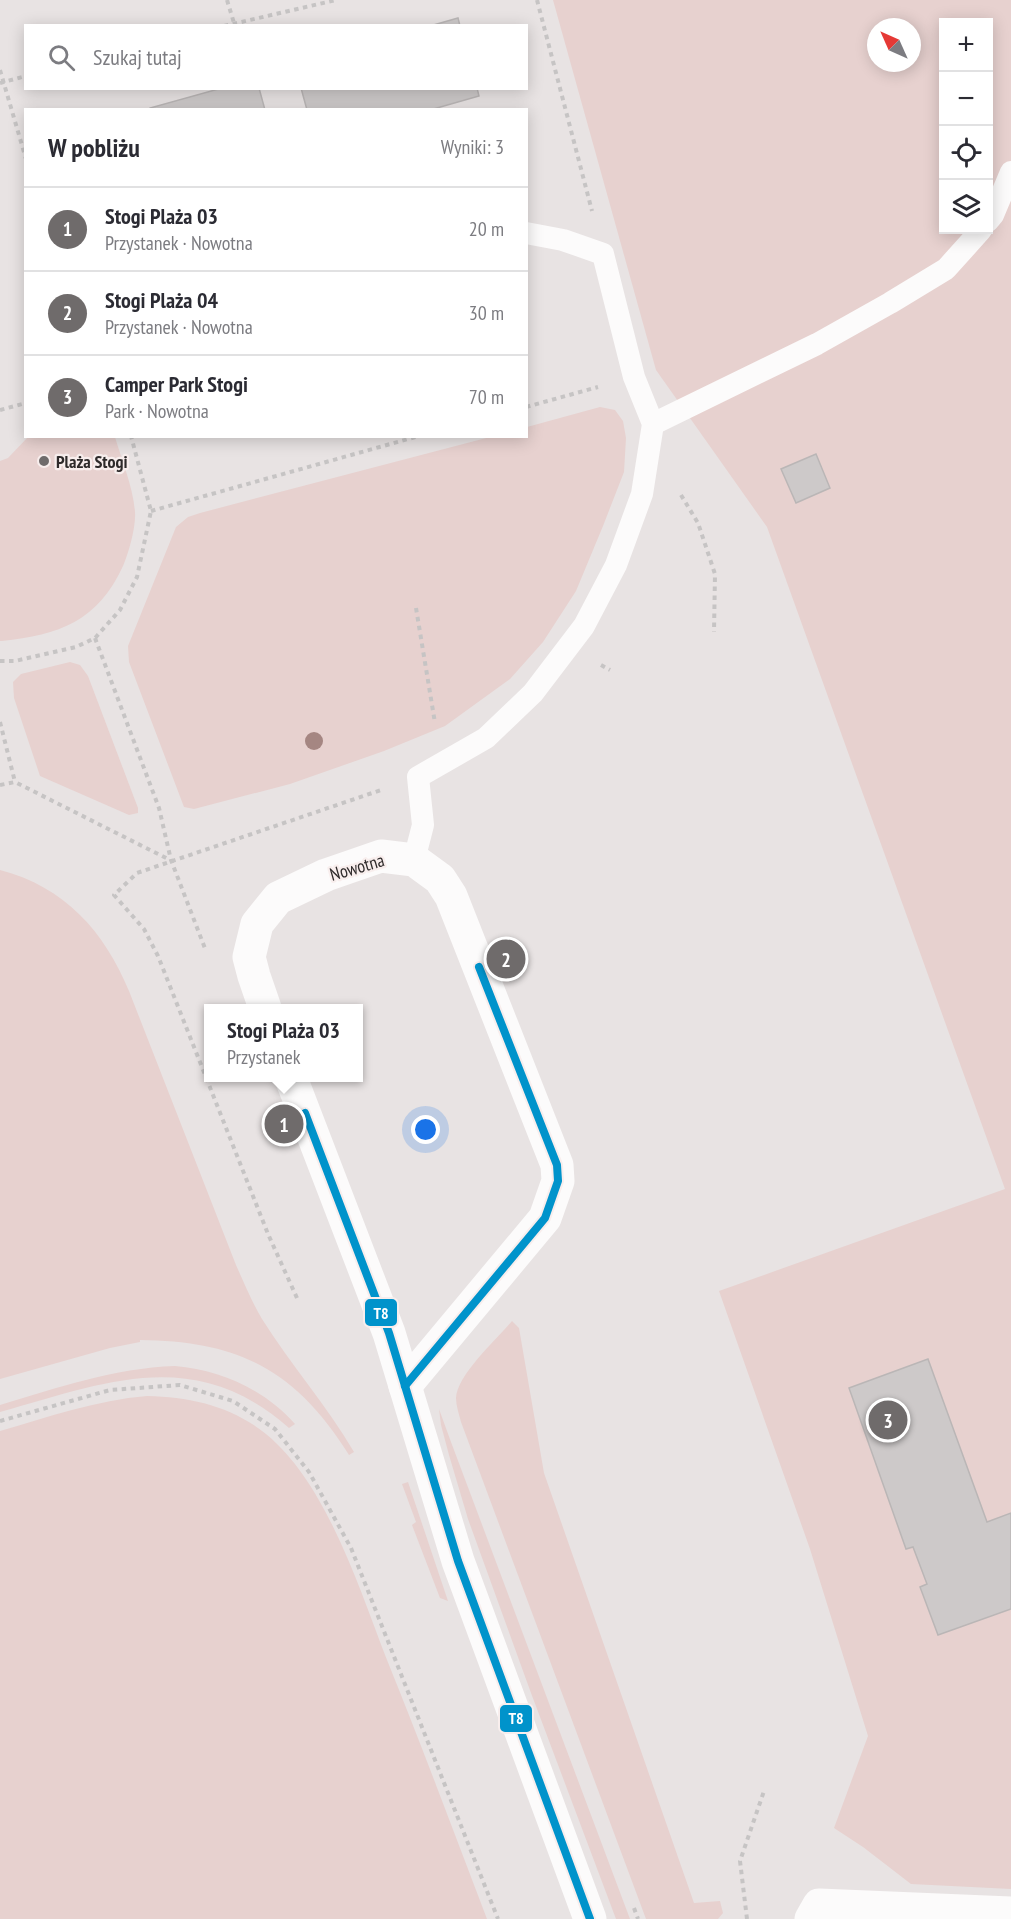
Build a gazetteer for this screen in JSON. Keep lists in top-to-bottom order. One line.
{"streets":{"street":["Nowotna"]},"places":["Plaża Stogi"],"lines":["transit line T8"],"north":"top left","page":{"map_buttons":["+","−"],"search":"Szukaj tutaj","heading":["W pobliżu","Wyniki: 3"],"list":[{"mark":"1","name":"Stogi Plaża 03","note":"Przystanek · Nowotna","value":"20 m"},{"mark":"2","name":"Stogi Plaża 04","note":"Przystanek · Nowotna","value":"30 m"},{"mark":"3","name":"Camper Park Stogi","note":"Park · Nowotna","value":"70 m"}],"pins":["2","1","3"],"popup":["Stogi Plaża 03","Przystanek"]}}
